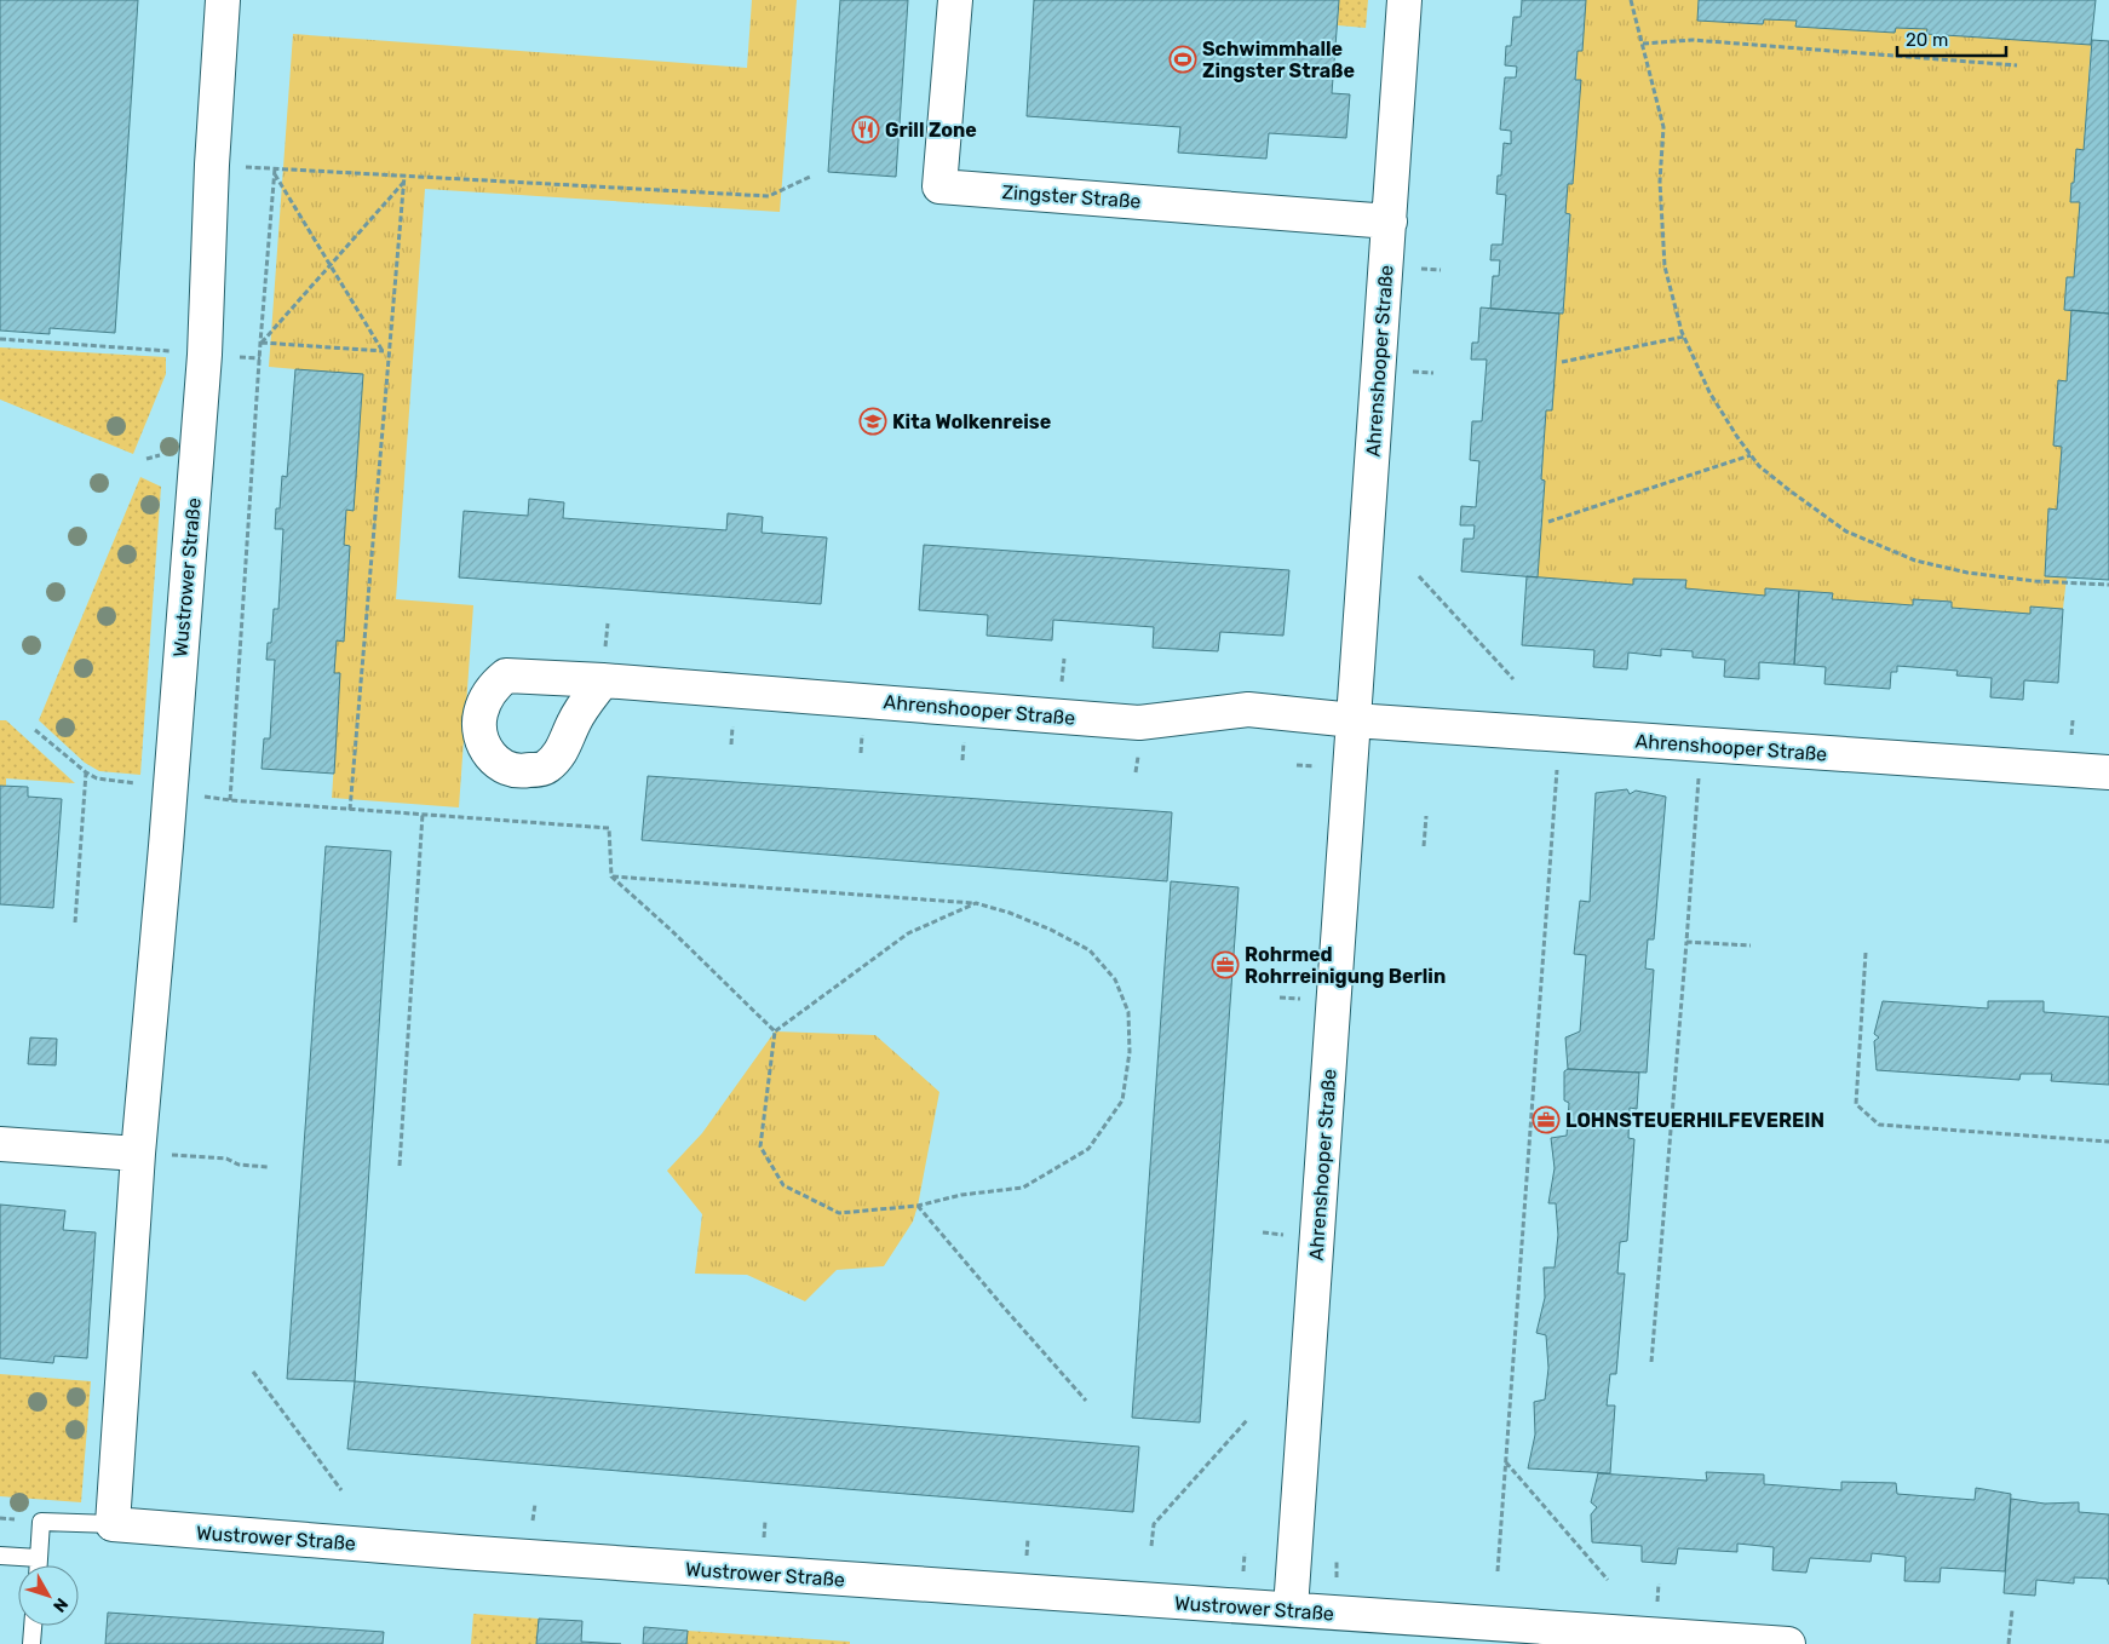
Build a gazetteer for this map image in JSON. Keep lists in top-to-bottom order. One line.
{"streets":{"street":["Zingster Straße","Ahrenshooper Straße","Wustrower Straße"]},"crossings":[["Zingster Straße","Ahrenshooper Straße"],["Ahrenshooper Straße","Wustrower Straße"]],"places":{"sports":["Schwimmhalle Zingster Straße"],"restaurant":["Grill Zone"],"school or university":["Kita Wolkenreise"],"office":["Rohrmed Rohrreinigung Berlin","LOHNSTEUERHILFEVEREIN"]},"scale_bar":"20 m","north":"bottom right"}
